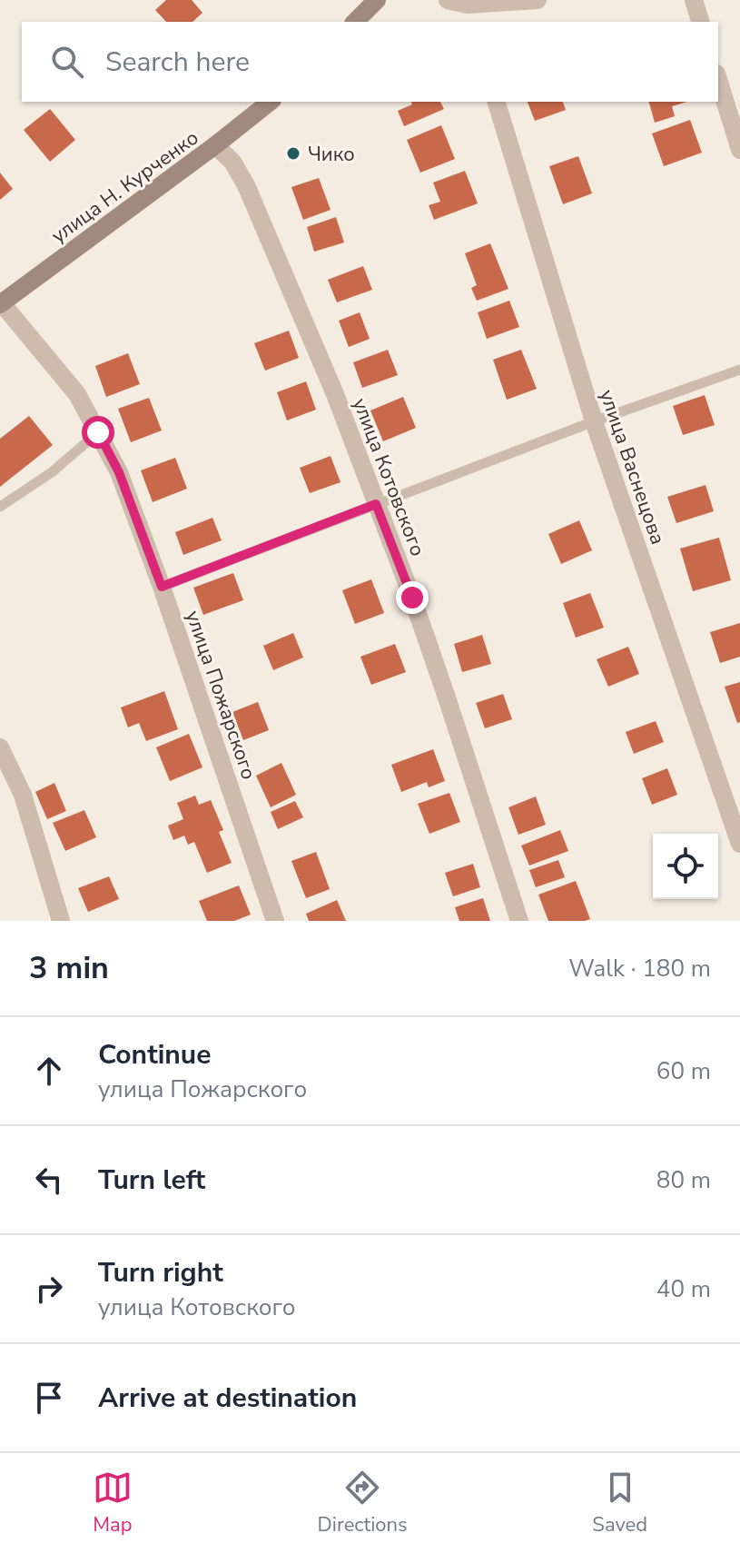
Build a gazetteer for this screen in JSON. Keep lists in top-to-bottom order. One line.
{"streets":{"main road":["улица Н. Курченко"],"street":["улица Васнецова","улица Котовского","улица Пожарского"]},"crossings":[["улица Н. Курченко","улица Котовского"],["улица Н. Курченко","улица Пожарского"]],"places":["Чико"],"page":{"search":"Search here","heading":["3 min","Walk · 180 m"],"list":[["Continue","улица Пожарского","60 m"],["Turn left","80 m"],["Turn right","улица Котовского","40 m"],"Arrive at destination"],"nav":["Map","Directions","Saved"]}}
